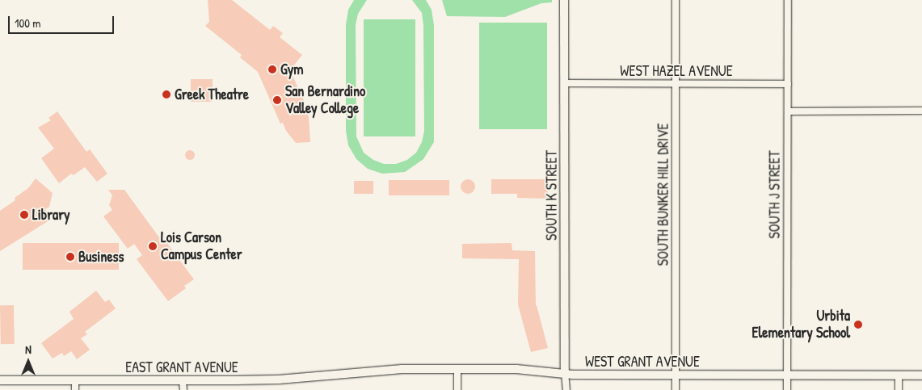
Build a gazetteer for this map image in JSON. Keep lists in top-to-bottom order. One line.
{"streets":{"street":["WEST HAZEL AVENUE","SOUTH BUNKER HILL DRIVE","SOUTH J STREET","SOUTH K STREET","WEST GRANT AVENUE","EAST GRANT AVENUE"]},"crossings":[["WEST HAZEL AVENUE","SOUTH BUNKER HILL DRIVE"],["WEST HAZEL AVENUE","SOUTH J STREET"],["WEST HAZEL AVENUE","SOUTH K STREET"],["SOUTH BUNKER HILL DRIVE","WEST GRANT AVENUE"],["SOUTH J STREET","WEST GRANT AVENUE"],["SOUTH K STREET","WEST GRANT AVENUE"],["WEST GRANT AVENUE","EAST GRANT AVENUE"]],"places":["Gym","Greek Theatre","San Bernardino Valley College","Library","Lois Carson Campus Center","Business","Urbita Elementary School"],"scale_bar":"100 m","north":"top"}
